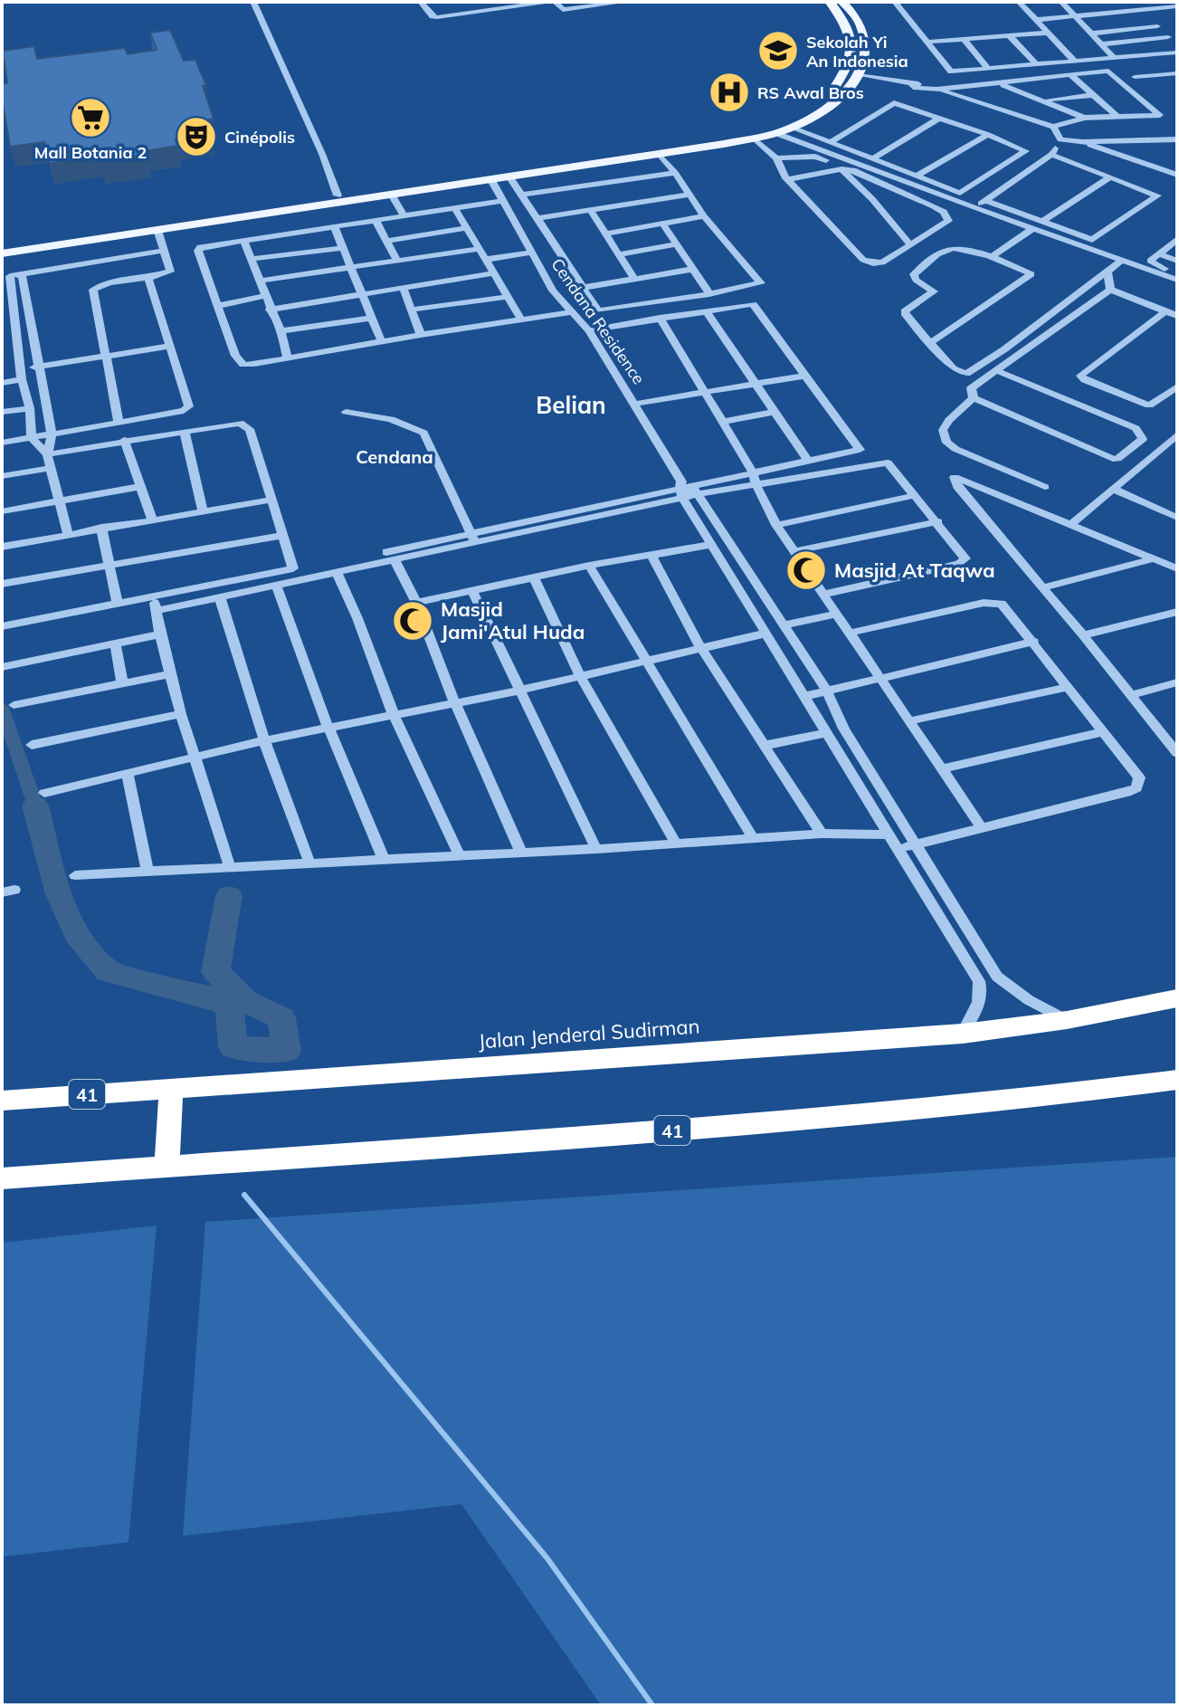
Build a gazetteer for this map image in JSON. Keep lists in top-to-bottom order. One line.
{"streets":{"highway":["Jalan Jenderal Sudirman","41"],"street":["Cendana Residence"]},"districts":["Belian","Cendana"],"places":{"school or university":["Sekolah Yi An Indonesia"],"hospital":["RS Awal Bros"],"supermarket":["Mall Botania 2"],"theatre":["Cinépolis"],"mosque":["Masjid At Taqwa","Masjid Jami'Atul Huda"]}}
